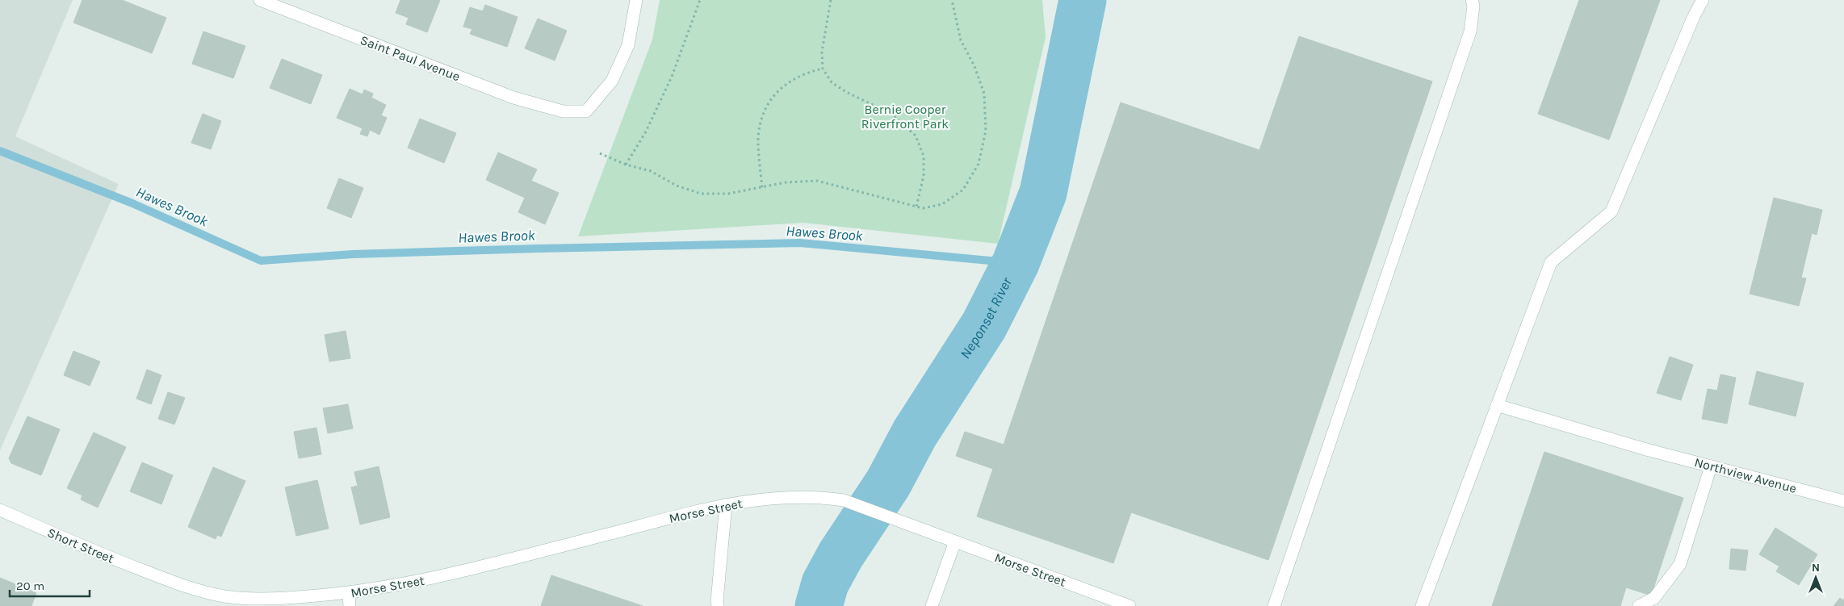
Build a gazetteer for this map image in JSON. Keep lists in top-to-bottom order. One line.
{"streets":{"street":["Saint Paul Avenue","Northview Avenue","Morse Street","Short Street"]},"crossings":[["Morse Street","Short Street"]],"water":["Hawes Brook","Neponset River"],"parks":["Bernie Cooper Riverfront Park"],"scale_bar":"20 m","north":"top"}
